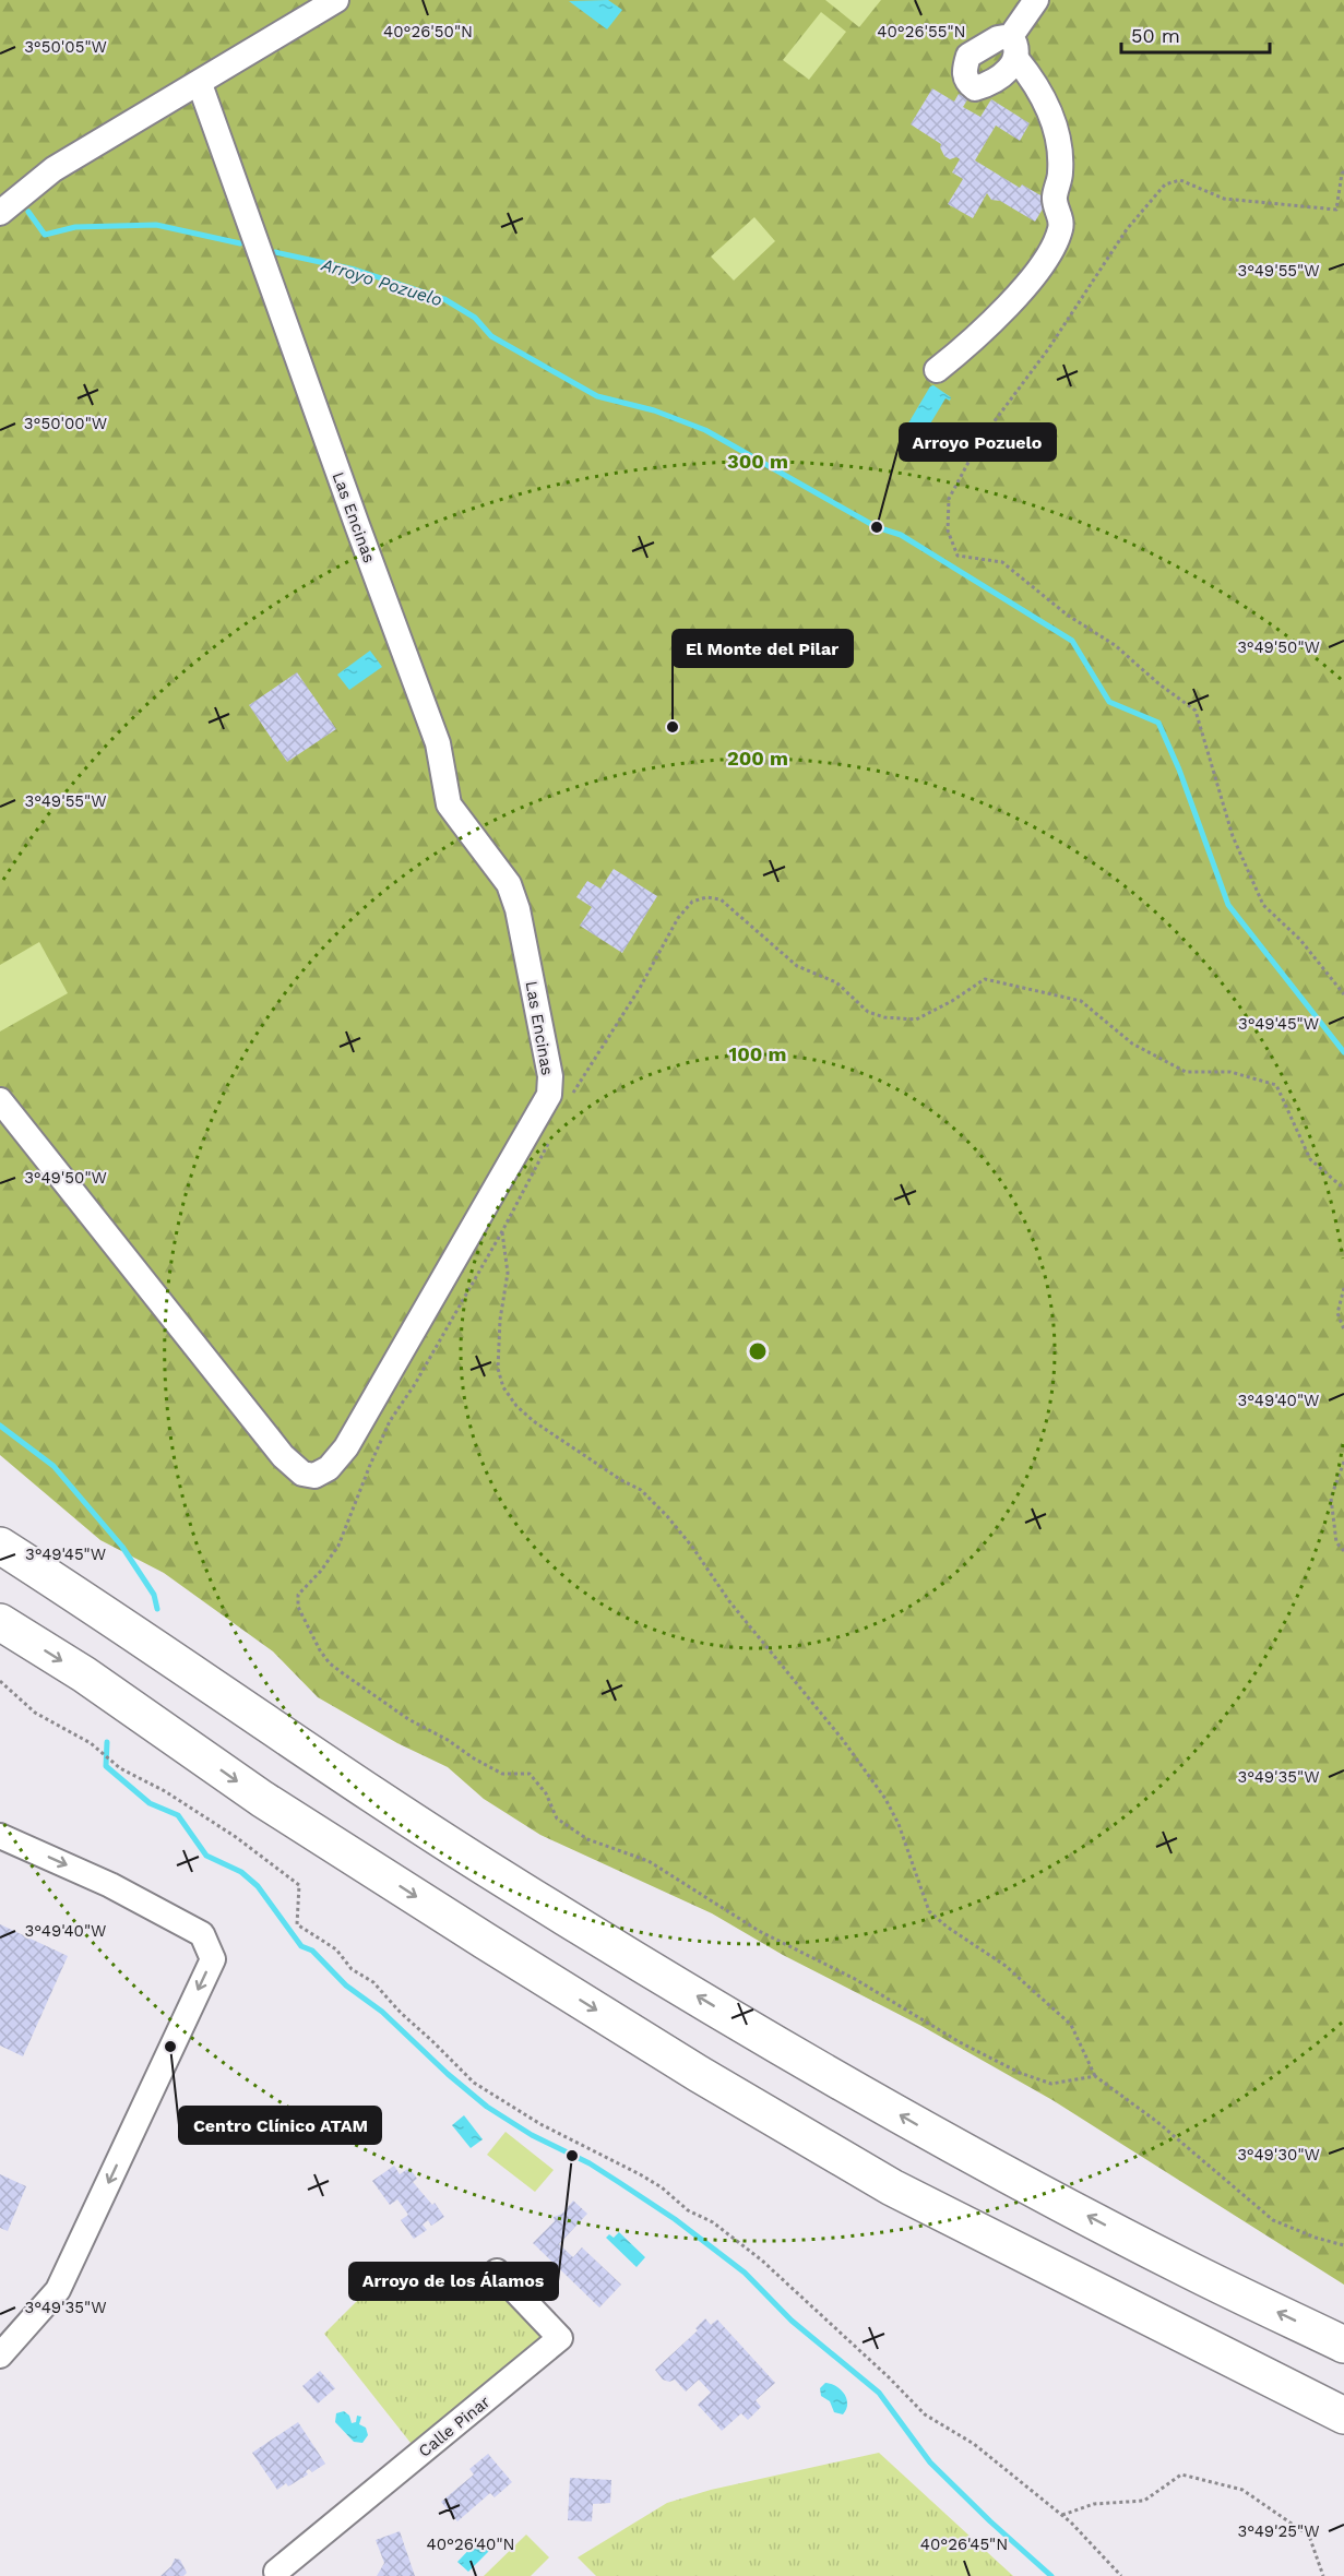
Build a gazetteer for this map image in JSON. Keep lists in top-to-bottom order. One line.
{"streets":{"street":["Las Encinas","Calle Pinar"]},"water":["Arroyo Pozuelo"],"places":["Arroyo Pozuelo","El Monte del Pilar","Centro Clínico ATAM","Arroyo de los Álamos"],"scale_bar":"50 m","coordinates":["40°26'50\"N","40°26'55\"N","3°50'05\"W","3°49'55\"W","3°50'00\"W","3°49'50\"W","3°49'45\"W","3°49'40\"W","3°49'35\"W","3°49'30\"W","3°49'25\"W","40°26'40\"N","40°26'45\"N"],"rings":["300 m","200 m","100 m"]}
